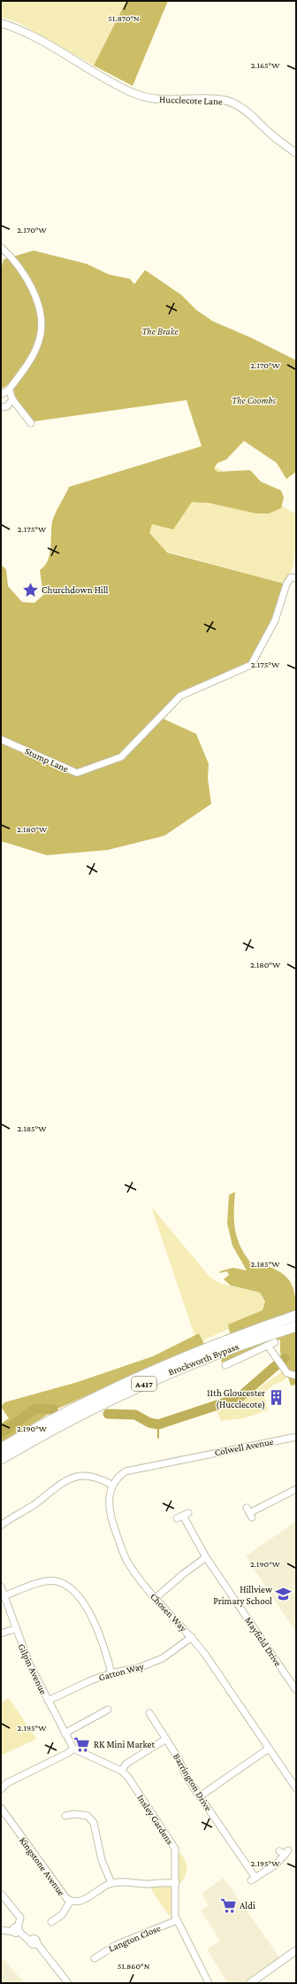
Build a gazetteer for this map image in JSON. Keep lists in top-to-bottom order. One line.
{"streets":{"highway":["Brockworth Bypass","A417"],"street":["Hucclecote Lane","Stump Lane","Colwell Avenue","Chosen Way","Mayfield Drive","Gilpin Avenue","Gatton Way","Barrington Drive","Insley Gardens","Kingstone Avenue","Langton Close"]},"crossings":[["Colwell Avenue","Chosen Way"],["Chosen Way","Gatton Way"],["Gilpin Avenue","Gatton Way"],["Gilpin Avenue","Insley Gardens"],["Insley Gardens","Langton Close"]],"parks":["The Brake","The Coombs"],"places":{"place":["Churchdown Hill"],"building":["11th Gloucester (Hucclecote)"],"school or university":["Hillview Primary School"],"supermarket":["RK Mini Market","Aldi"]},"coordinates":["51.870°N","2.165°W","2.170°W","2.175°W","2.180°W","2.185°W","2.190°W","2.195°W","51.860°N"]}
